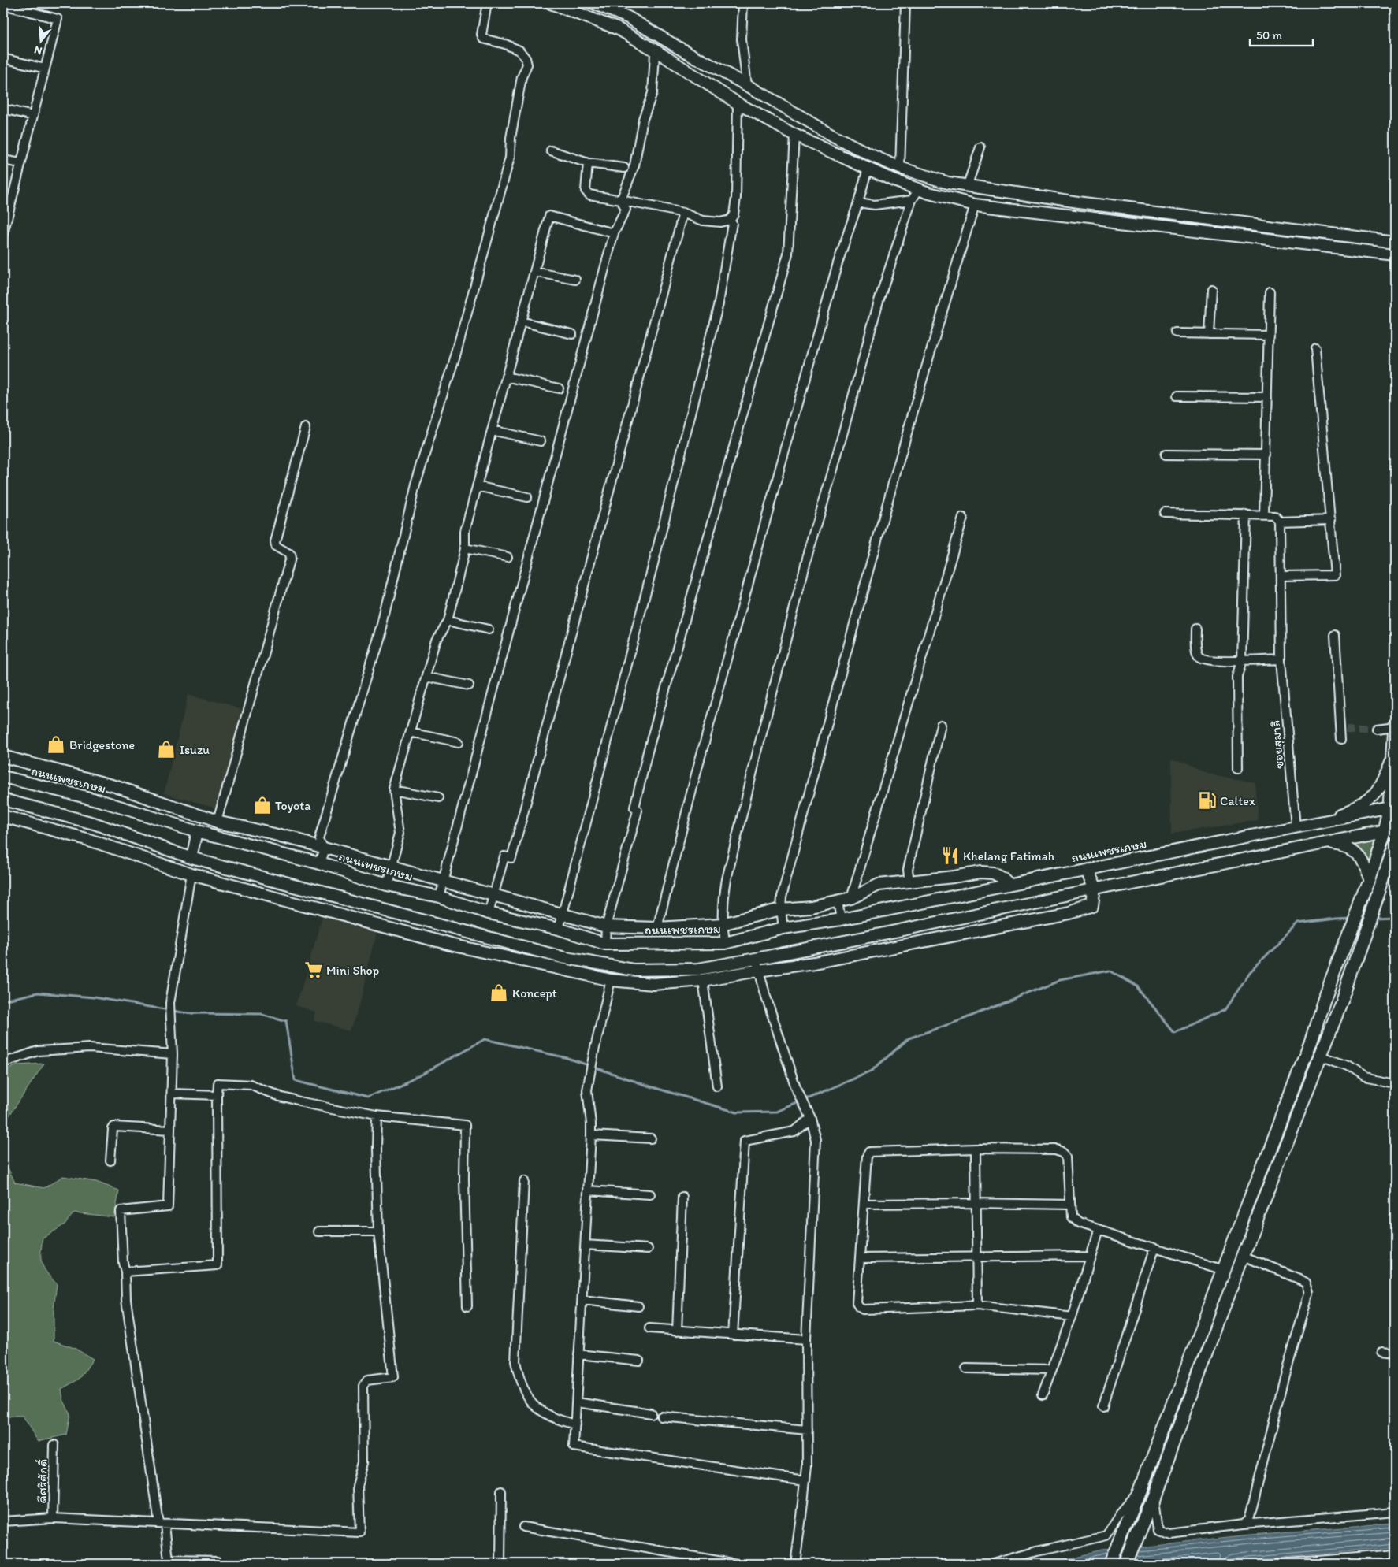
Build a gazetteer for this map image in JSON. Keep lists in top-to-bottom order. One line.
{"streets":{"main road":["ถนนเพชรเกษม"],"street":["ซอยสุมาลี","ดีศรีศักดิ์"]},"crossings":[["ซอยสุมาลี","ถนนเพชรเกษม"]],"places":{"shop":["Bridgestone","Isuzu","Toyota","Koncept"],"fuel station":["Caltex"],"restaurant":["Khelang Fatimah"],"supermarket":["Mini Shop"]},"scale_bar":"50 m","north":"bottom"}
